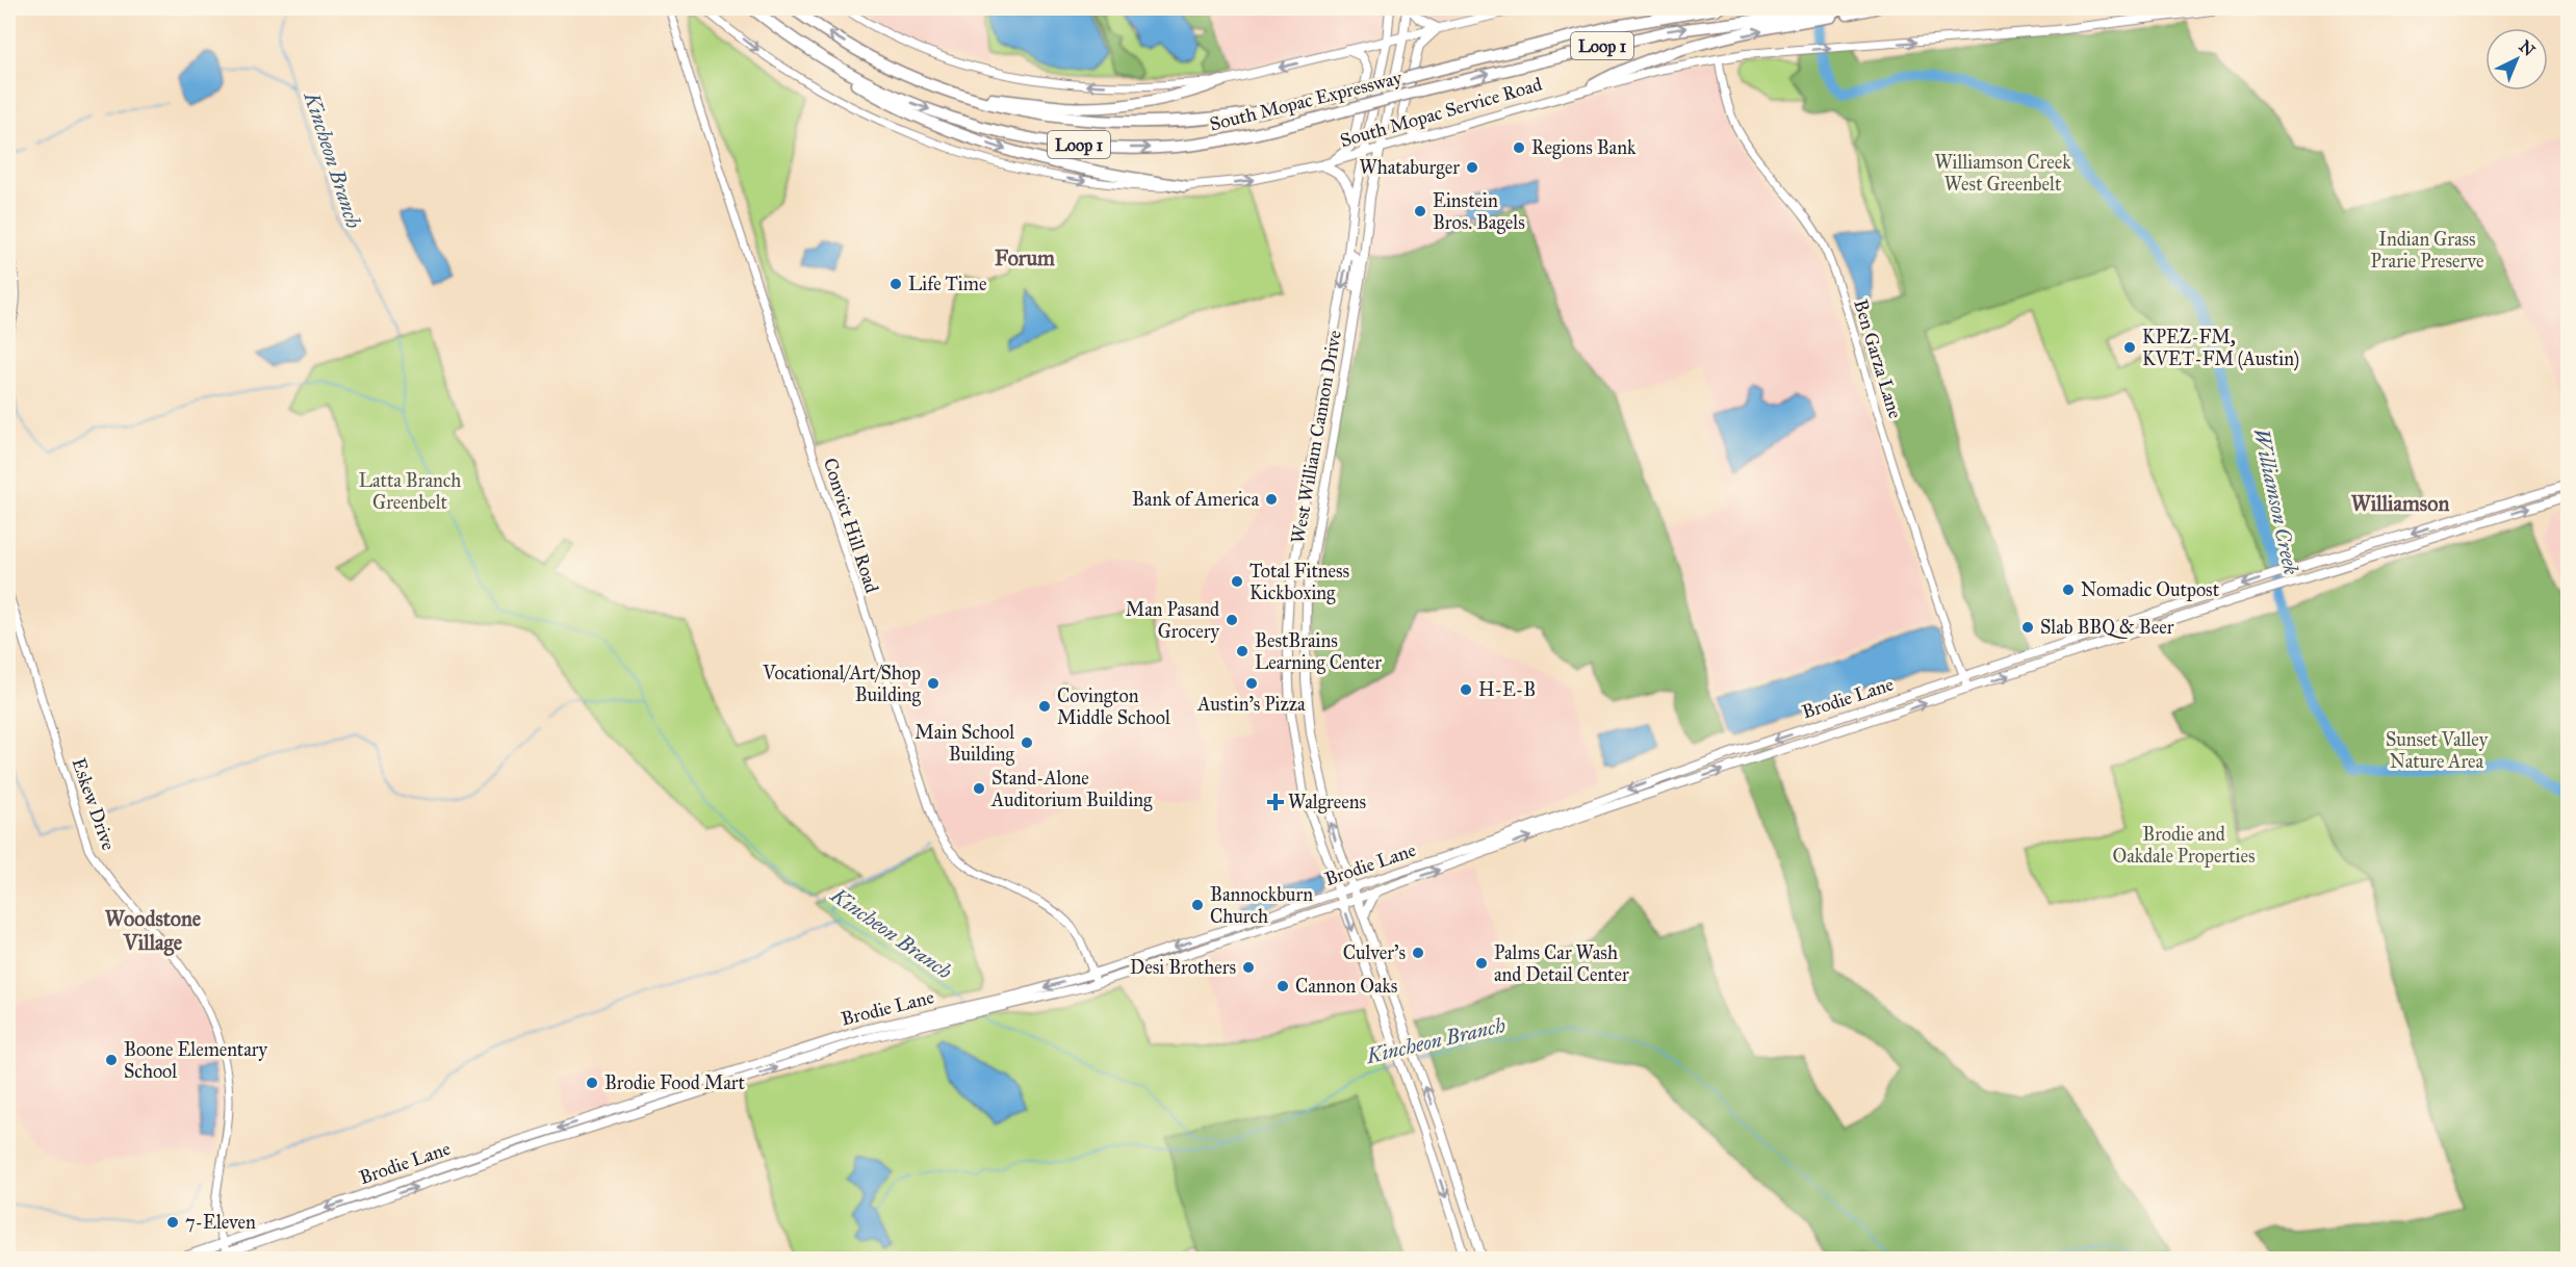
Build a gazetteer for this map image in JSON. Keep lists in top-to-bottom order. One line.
{"streets":{"highway":["Loop 1","South Mopac Expressway"],"main road":["South Mopac Service Road","West William Cannon Drive","Brodie Lane"],"street":["Ben Garza Lane","Convict Hill Road","Eskew Drive"]},"crossings":[["South Mopac Service Road","Ben Garza Lane"],["South Mopac Service Road","West William Cannon Drive"],["Ben Garza Lane","Brodie Lane"],["West William Cannon Drive","Brodie Lane"],["Convict Hill Road","Brodie Lane"],["Brodie Lane","Eskew Drive"]],"one_way":["South Mopac Service Road"],"districts":["Forum","Williamson","Woodstone Village"],"water":["Kincheon Branch","Williamson Creek"],"parks":["Williamson Creek West Greenbelt","Indian Grass Prarie Preserve","Latta Branch Greenbelt","Sunset Valley Nature Area","Brodie and Oakdale Properties"],"places":{"other":["Regions Bank","Whataburger","Einstein Bros. Bagels","Life Time","KPEZ-FM, KVET-FM (Austin)","Bank of America","Total Fitness Kickboxing","Nomadic Outpost","Man Pasand Grocery","Slab BBQ & Beer","BestBrains Learning Center","Vocational/Art/Shop Building","Austin's Pizza","H-E-B","Covington Middle School","Main School Building","Stand-Alone Auditorium Building","Bannockburn Church","Culver's","Palms Car Wash and Detail Center","Desi Brothers","Cannon Oaks","Boone Elementary School","Brodie Food Mart","7-Eleven"],"health":["Walgreens"]},"north":"top right"}
